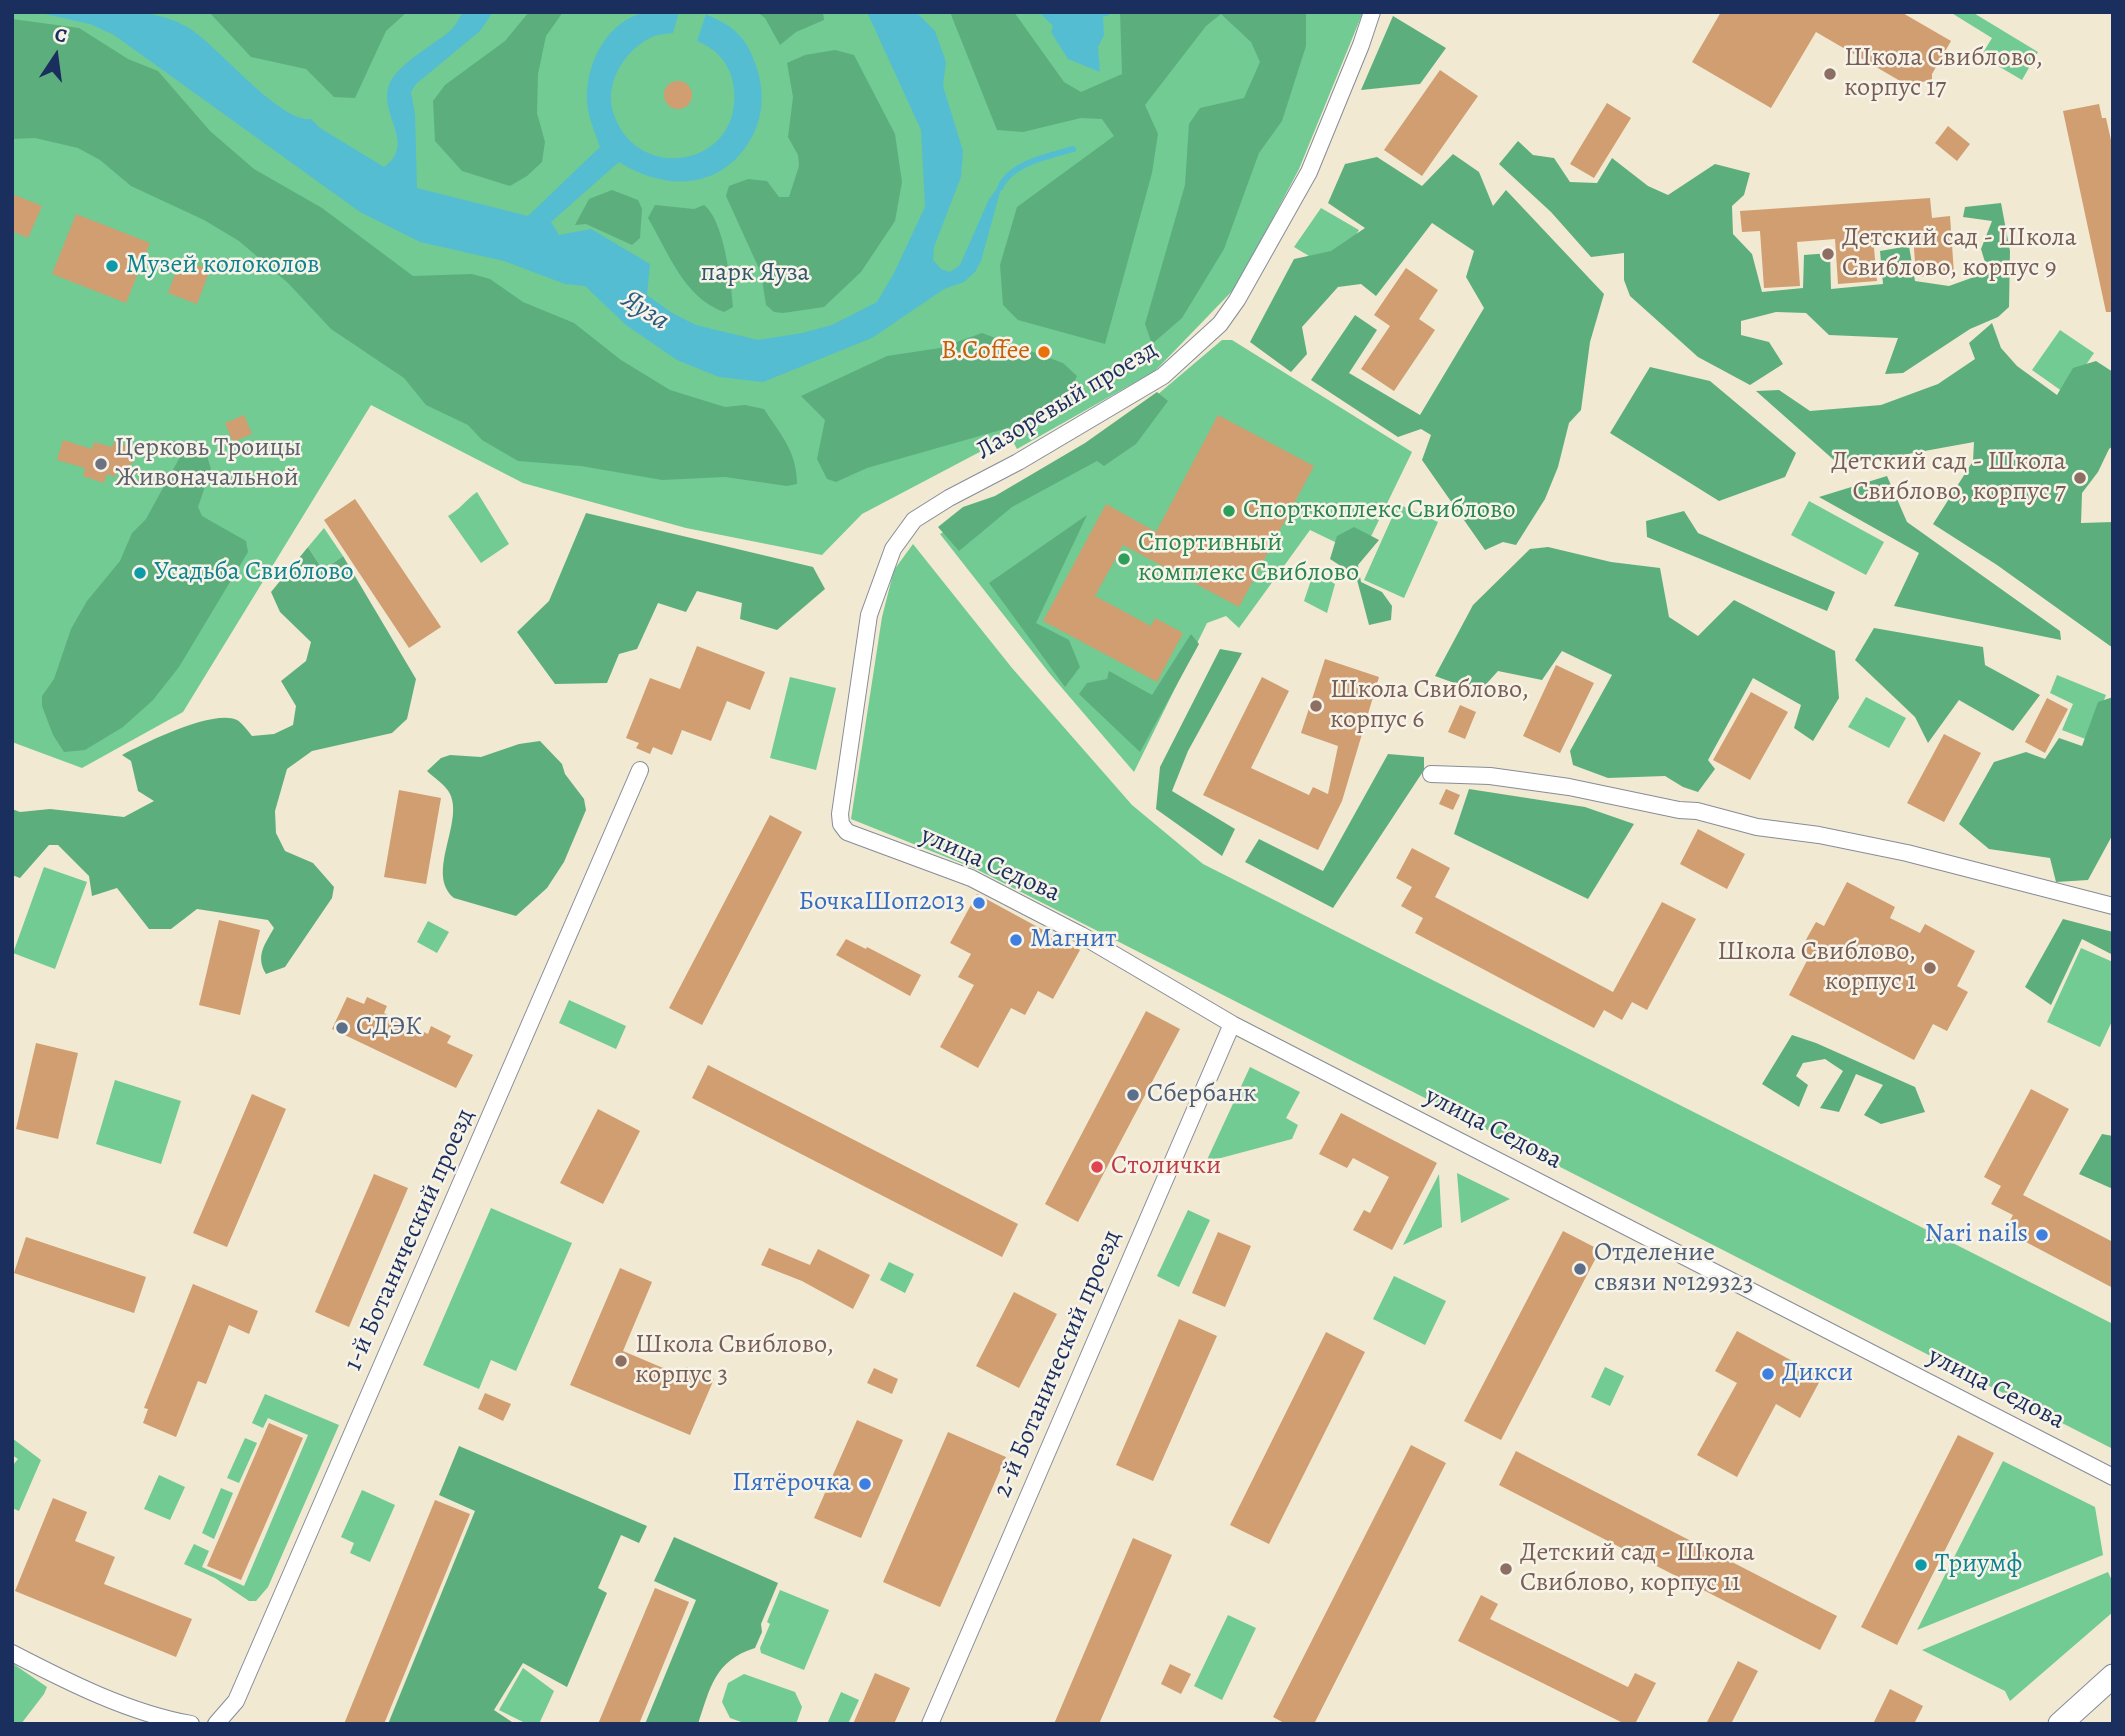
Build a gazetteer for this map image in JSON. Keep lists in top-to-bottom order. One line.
{"streets":{"street":["Лазоревый проезд","улица Седова","1-й Ботанический проезд","2-й Ботанический проезд"]},"crossings":[["Лазоревый проезд","улица Седова"],["улица Седова","2-й Ботанический проезд"]],"water":["Яуза"],"parks":["парк Яуза"],"places":["Школа Свиблово, корпус 17","Детский сад - Школа Свиблово, корпус 9","Музей колоколов","B.Coffee","Церковь Троицы Живоначальной","Детский сад - Школа Свиблово, корпус 7","Спорткоплекс Свиблово","Спортивный комплекс Свиблово","Усадьба Свиблово","Школа Свиблово, корпус 6","БочкаШоп2013","Магнит","Школа Свиблово, корпус 1","СДЭК","Сбербанк","Столички","Nari nails","Отделение связи №129323","Школа Свиблово, корпус 3","Дикси","Пятёрочка","Триумф","Детский сад - Школа Свиблово, корпус 11"],"north":"top"}
